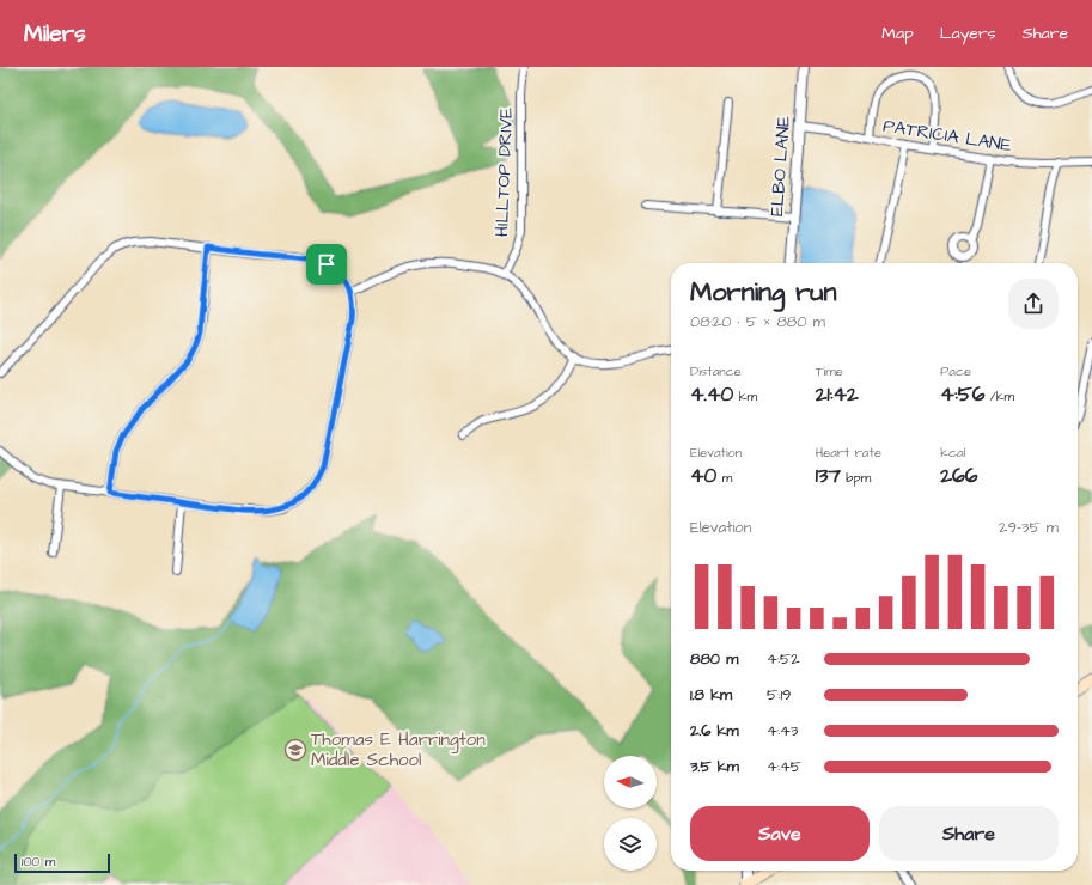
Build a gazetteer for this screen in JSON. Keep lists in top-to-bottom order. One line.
{"streets":{"street":["PATRICIA LANE","ELBO LANE","HILLTOP DRIVE"]},"crossings":[["PATRICIA LANE","ELBO LANE"]],"places":{"school or university":["Thomas E Harrington Middle School"]},"scale_bar":"100 m","north":"left","page":{"header":"Milers","nav":["Map","Layers","Share"],"heading":["Morning run","08:20 · 5 × 880 m"],"stats":[["Distance","4.40 km"],["Time","21:42"],["Pace","4:56 /km"],["Elevation","40 m"],["Heart rate","137 bpm"],["kcal","266"]],"chart":["Elevation","29–35 m"],"list":[{"name":"880 m","note":"4:52"},{"name":"1.8 km","note":"5:19"},{"name":"2.6 km","note":"4:43"},{"name":"3.5 km","note":"4:45"}],"buttons":["Save","Share"],"scale":"100 m"}}
